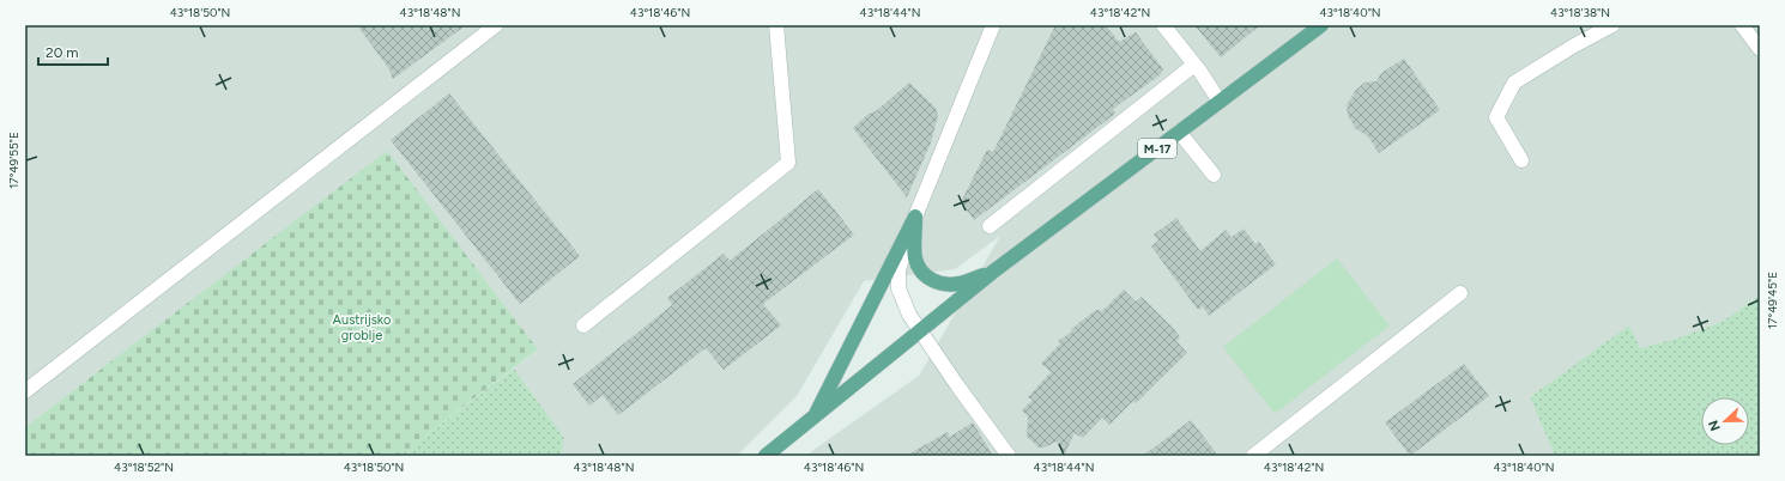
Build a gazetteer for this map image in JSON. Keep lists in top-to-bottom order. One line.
{"streets":{"main road":["M-17"]},"parks":["Austrijsko groblje"],"scale_bar":"20 m","north":"left","coordinates":["43°18'50\"N","43°18'48\"N","43°18'46\"N","43°18'44\"N","43°18'42\"N","43°18'40\"N","43°18'38\"N","17°49'55\"E","17°49'45\"E","43°18'52\"N"]}
